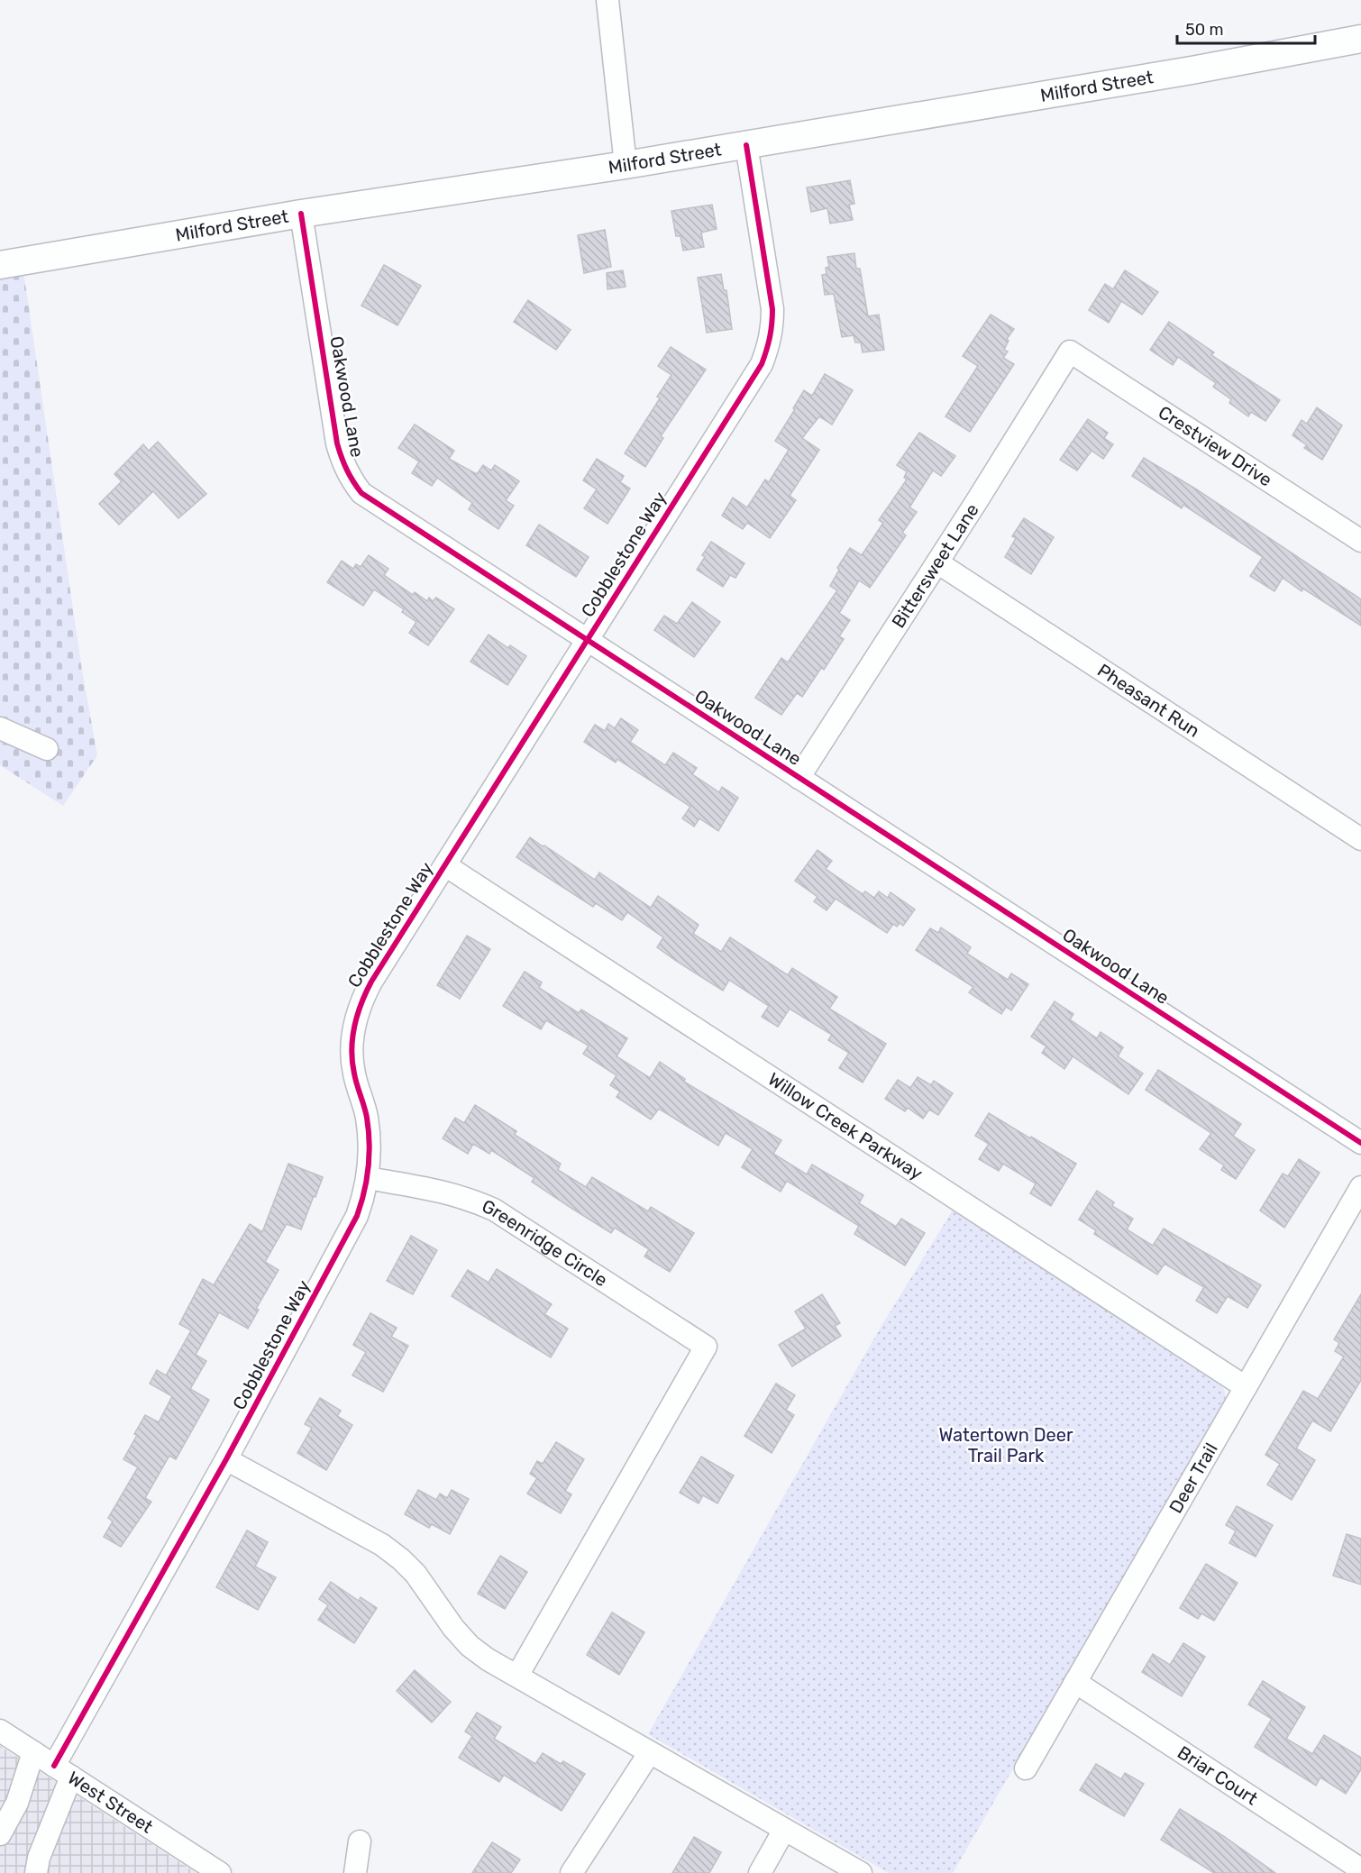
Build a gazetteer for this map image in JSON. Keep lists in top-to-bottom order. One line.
{"streets":{"main road":["Milford Street"],"street":["Oakwood Lane","Crestview Drive","Cobblestone Way","Bittersweet Lane","Pheasant Run","Willow Creek Parkway","Greenridge Circle","Deer Trail","Briar Court","West Street"]},"crossings":[["Milford Street","Oakwood Lane"],["Milford Street","Cobblestone Way"],["Oakwood Lane","Cobblestone Way"],["Oakwood Lane","Bittersweet Lane"],["Crestview Drive","Bittersweet Lane"],["Cobblestone Way","Willow Creek Parkway"],["Cobblestone Way","Greenridge Circle"],["Cobblestone Way","West Street"],["Bittersweet Lane","Pheasant Run"],["Willow Creek Parkway","Deer Trail"],["Deer Trail","Briar Court"]],"parks":["Watertown Deer Trail Park"],"scale_bar":"50 m"}
